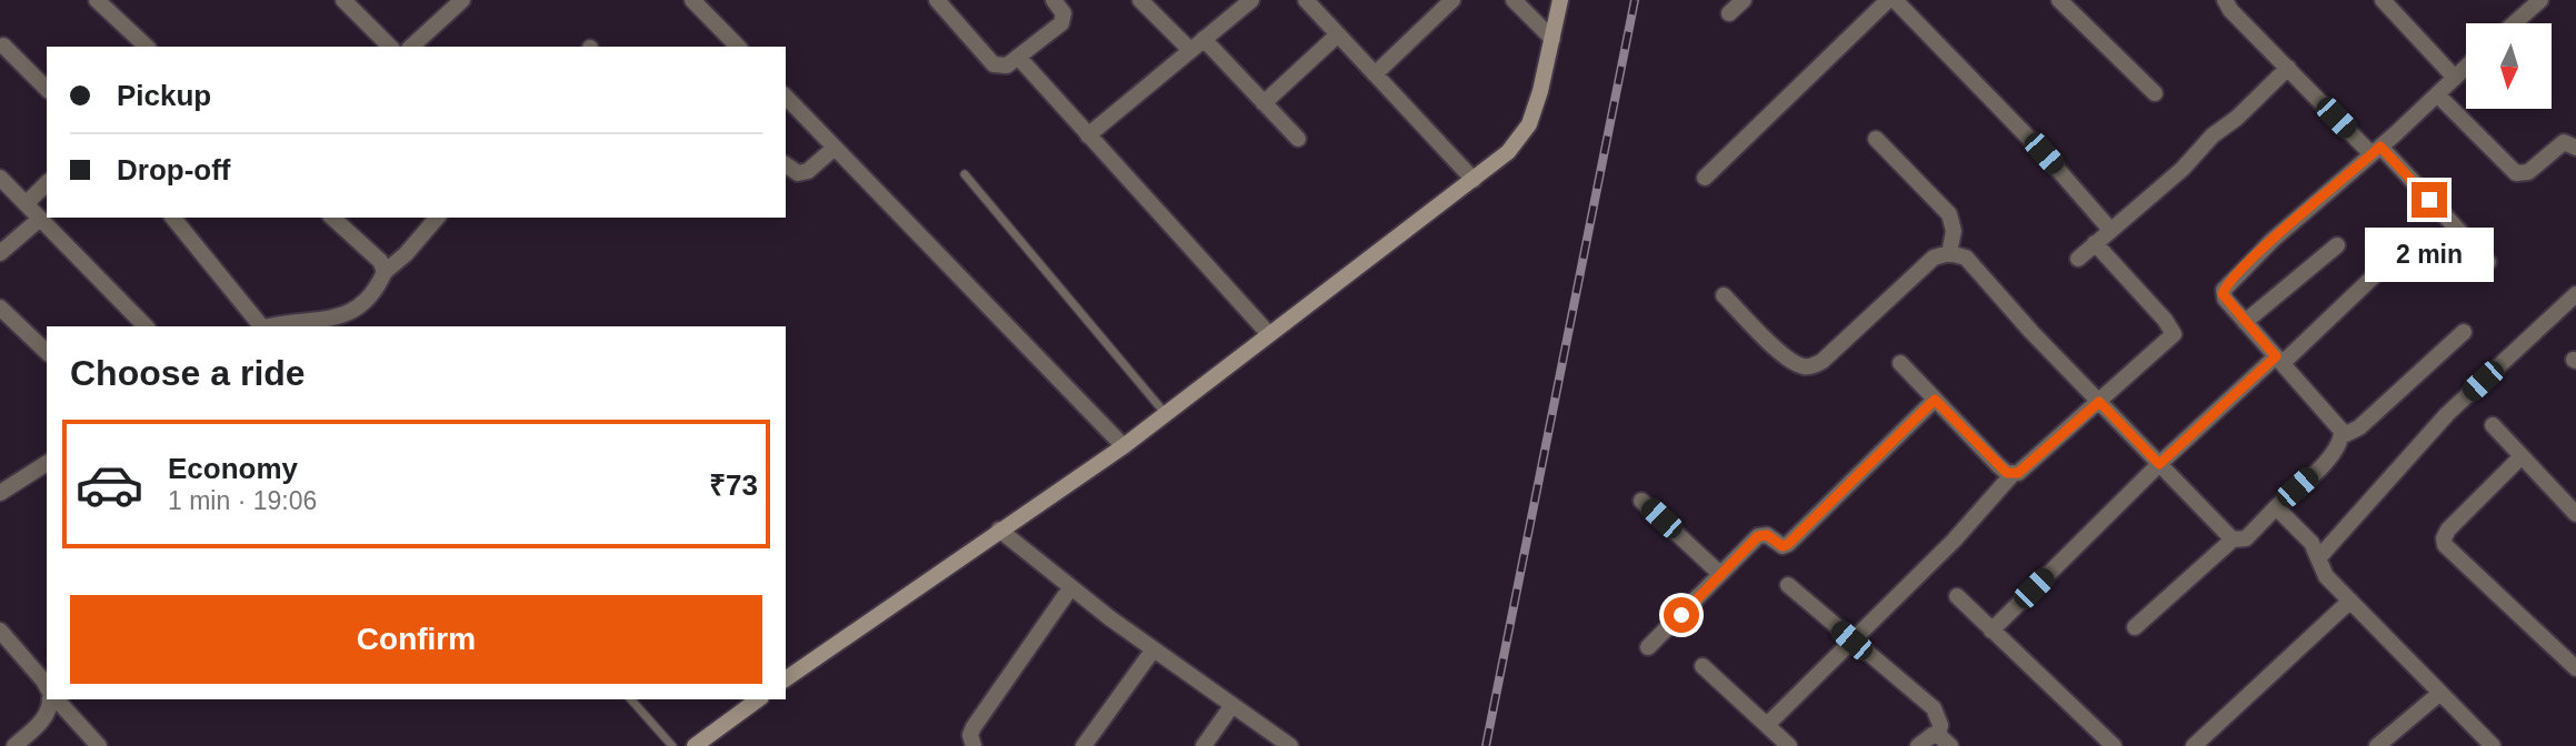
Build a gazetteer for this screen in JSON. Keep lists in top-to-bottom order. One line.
{"north":"bottom","page":{"banner":["Pickup","Drop-off"],"bubble":"2 min","heading":"Choose a ride","list":[{"name":"Economy","note":"1 min · 19:06","value":"₹73"}],"buttons":"Confirm"}}
